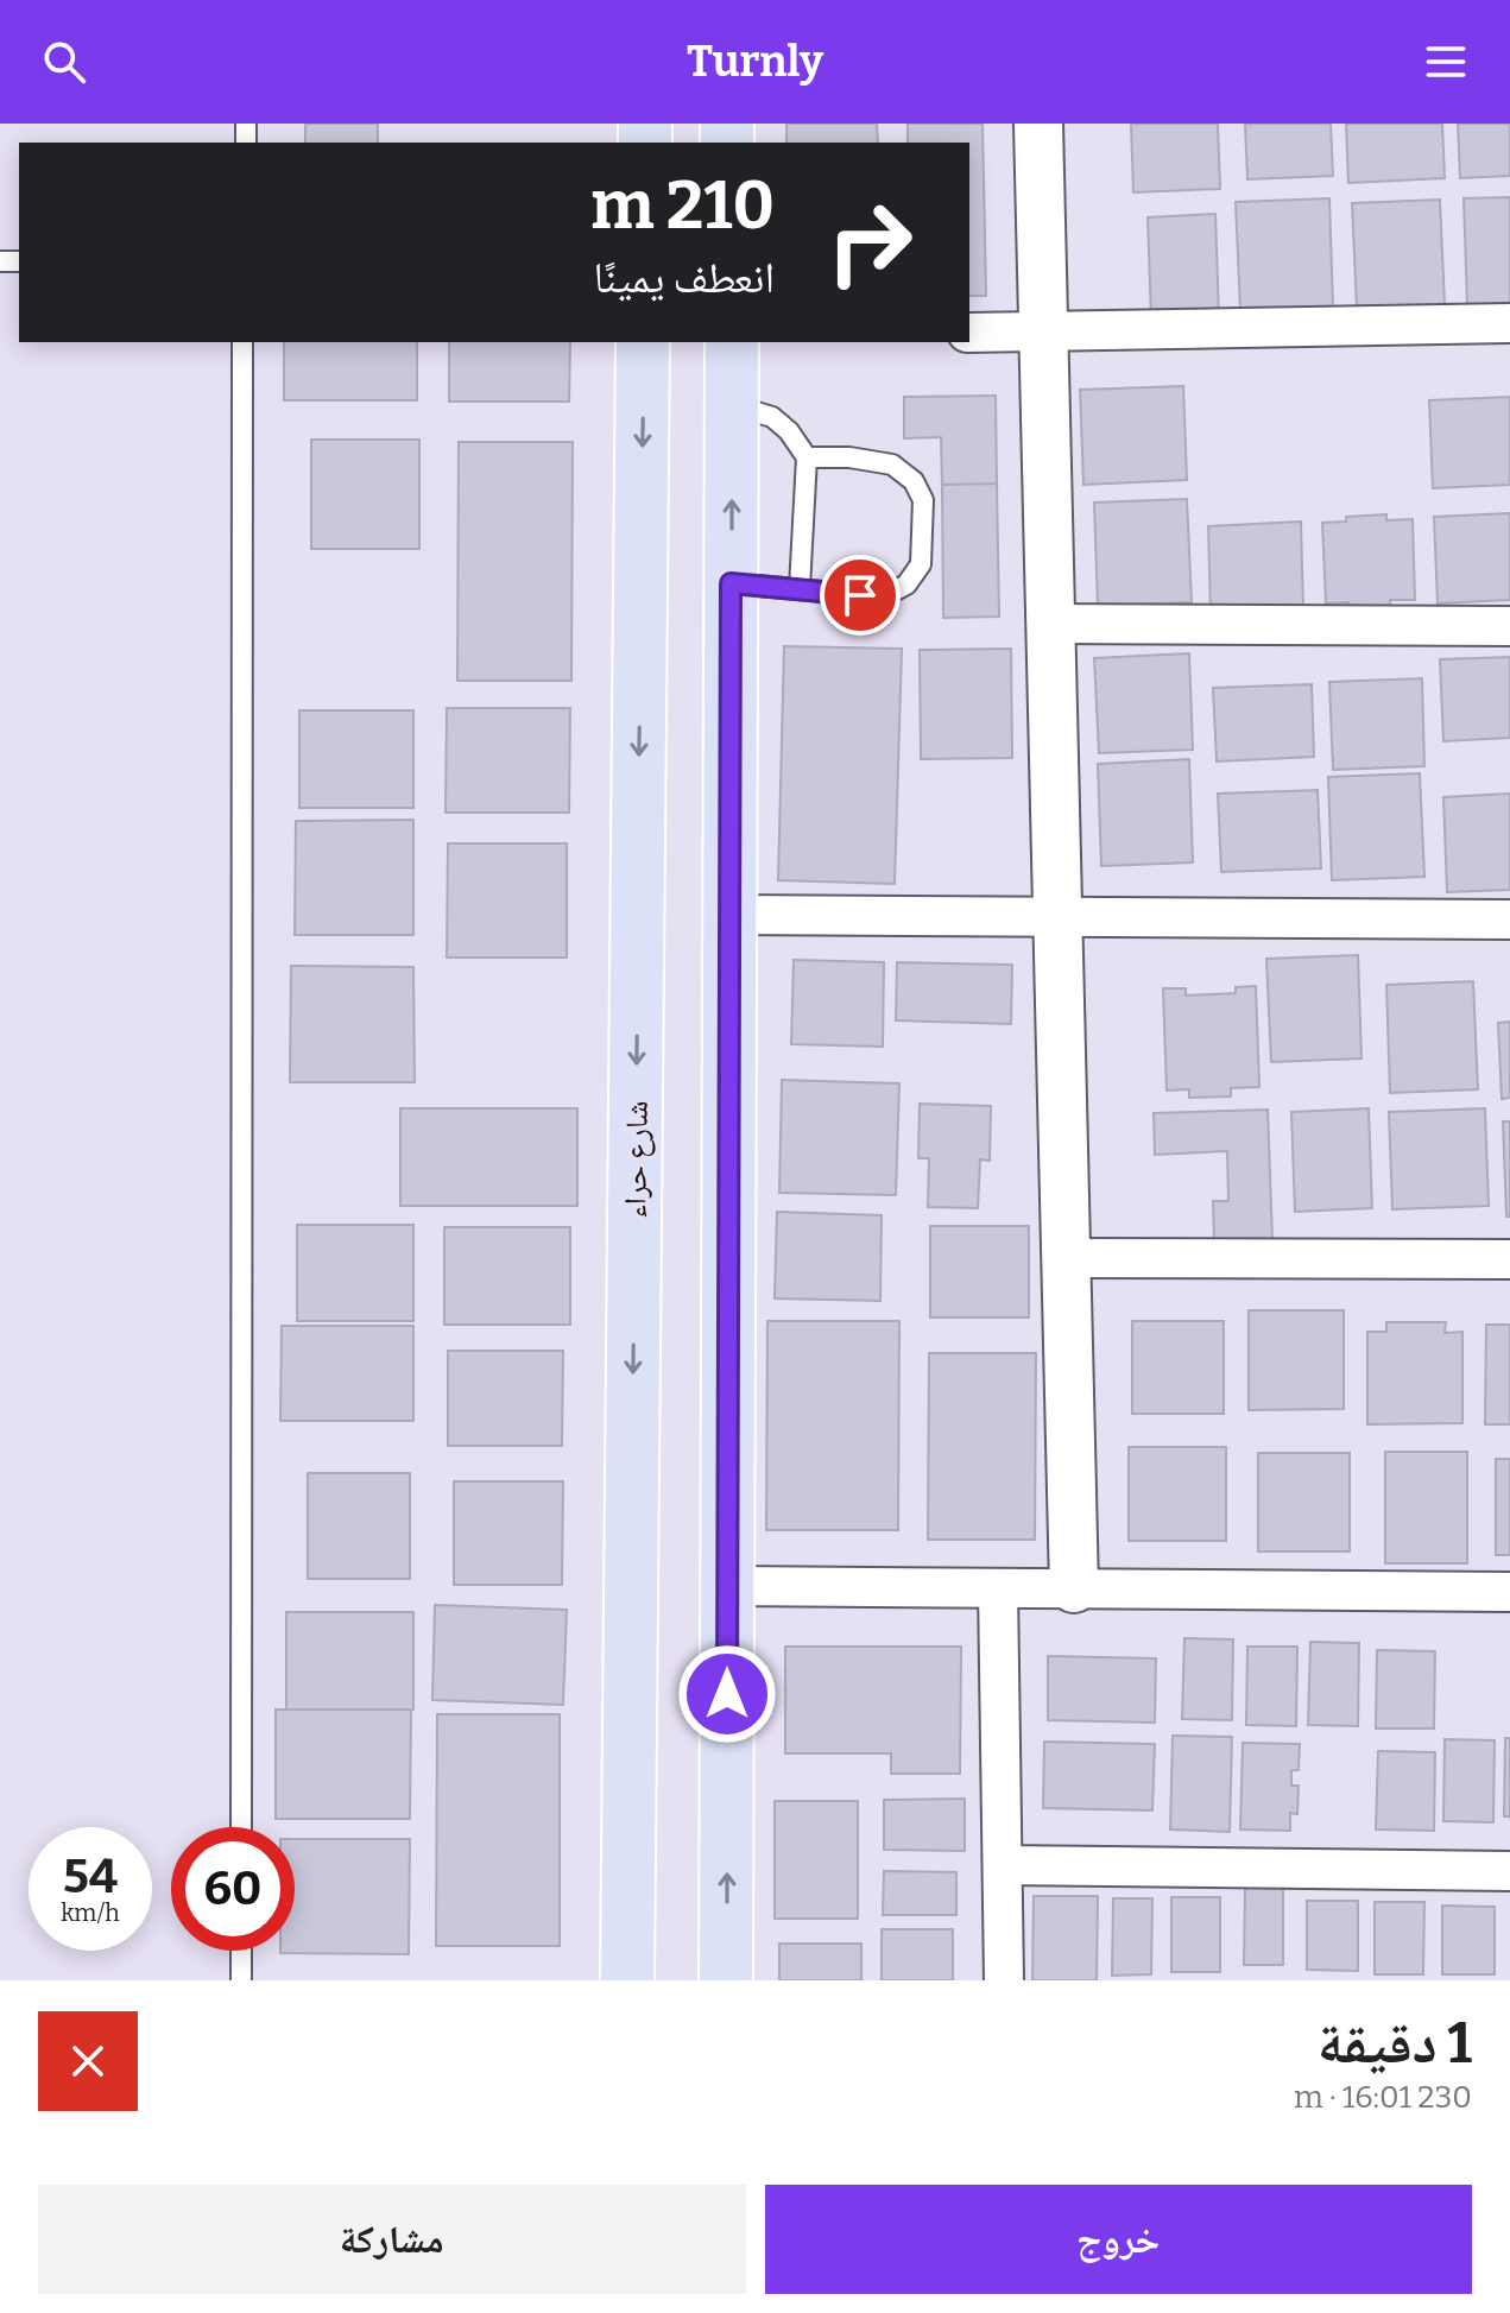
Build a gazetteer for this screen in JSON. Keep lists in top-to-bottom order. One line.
{"streets":{"main road":["شارع حراء"]},"page":{"header":"Turnly","turn":["210 m","انعطف يمينًا"],"speed":"54 km/h","limit":"60","heading":["1 دقيقة","230 m · 16:01"],"buttons":["خروج","مشاركة"]}}
